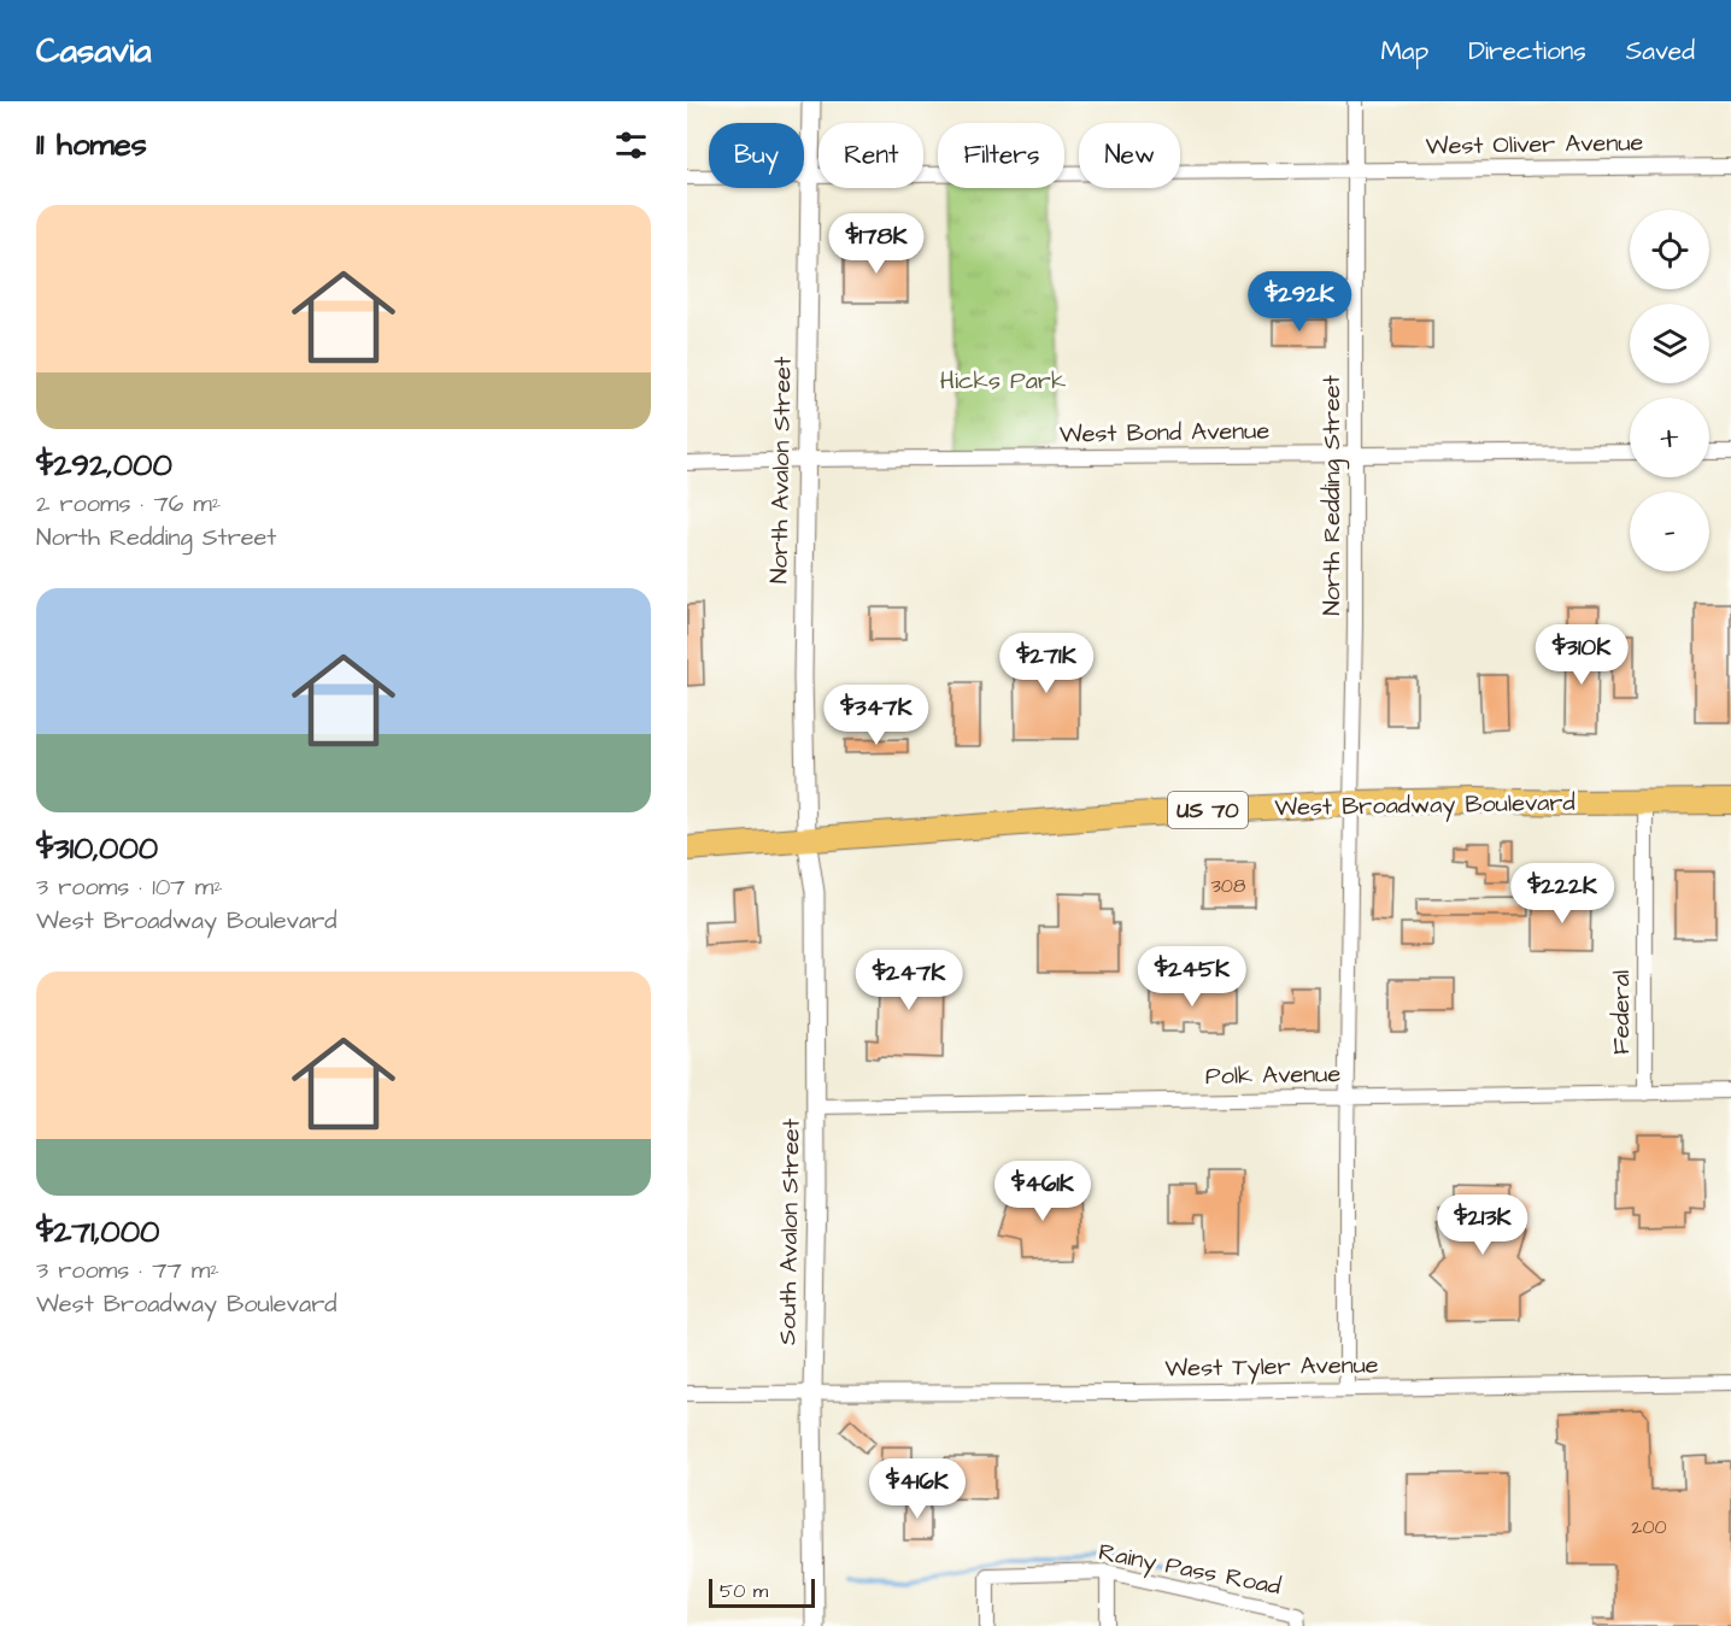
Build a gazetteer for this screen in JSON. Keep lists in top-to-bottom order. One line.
{"streets":{"main road":["West Broadway Boulevard","US 70"],"street":["West Oliver Avenue","West Bond Avenue","North Avalon Street","North Redding Street","Federal","Polk Avenue","South Avalon Street","West Tyler Avenue","Rainy Pass Road"]},"crossings":[["West Oliver Avenue","North Avalon Street"],["West Oliver Avenue","North Redding Street"],["West Bond Avenue","North Avalon Street"],["West Bond Avenue","North Redding Street"],["North Avalon Street","West Broadway Boulevard"],["North Avalon Street","South Avalon Street"],["North Redding Street","West Broadway Boulevard"],["North Redding Street","Polk Avenue"],["North Redding Street","West Tyler Avenue"],["West Broadway Boulevard","Federal"],["West Broadway Boulevard","South Avalon Street"],["Federal","Polk Avenue"],["Polk Avenue","South Avalon Street"],["South Avalon Street","West Tyler Avenue"]],"parks":["Hicks Park"],"house_numbers":["308","200"],"scale_bar":"50 m","page":{"header":"Casavia","nav":["Map","Directions","Saved"],"heading":"11 homes","chip":["Buy","Rent","Filters","New"],"list":[{"name":"$292,000","note":"2 rooms · 76 m² · North Redding Street"},{"name":"$310,000","note":"3 rooms · 107 m² · West Broadway Boulevard"},{"name":"$271,000","note":"3 rooms · 77 m² · West Broadway Boulevard"}],"map_buttons":["+","−"],"price":["$178K","$292K","$310K","$271K","$347K","$222K","$245K","$247K","$461K","$213K","$416K"],"scale":"50 m"}}
